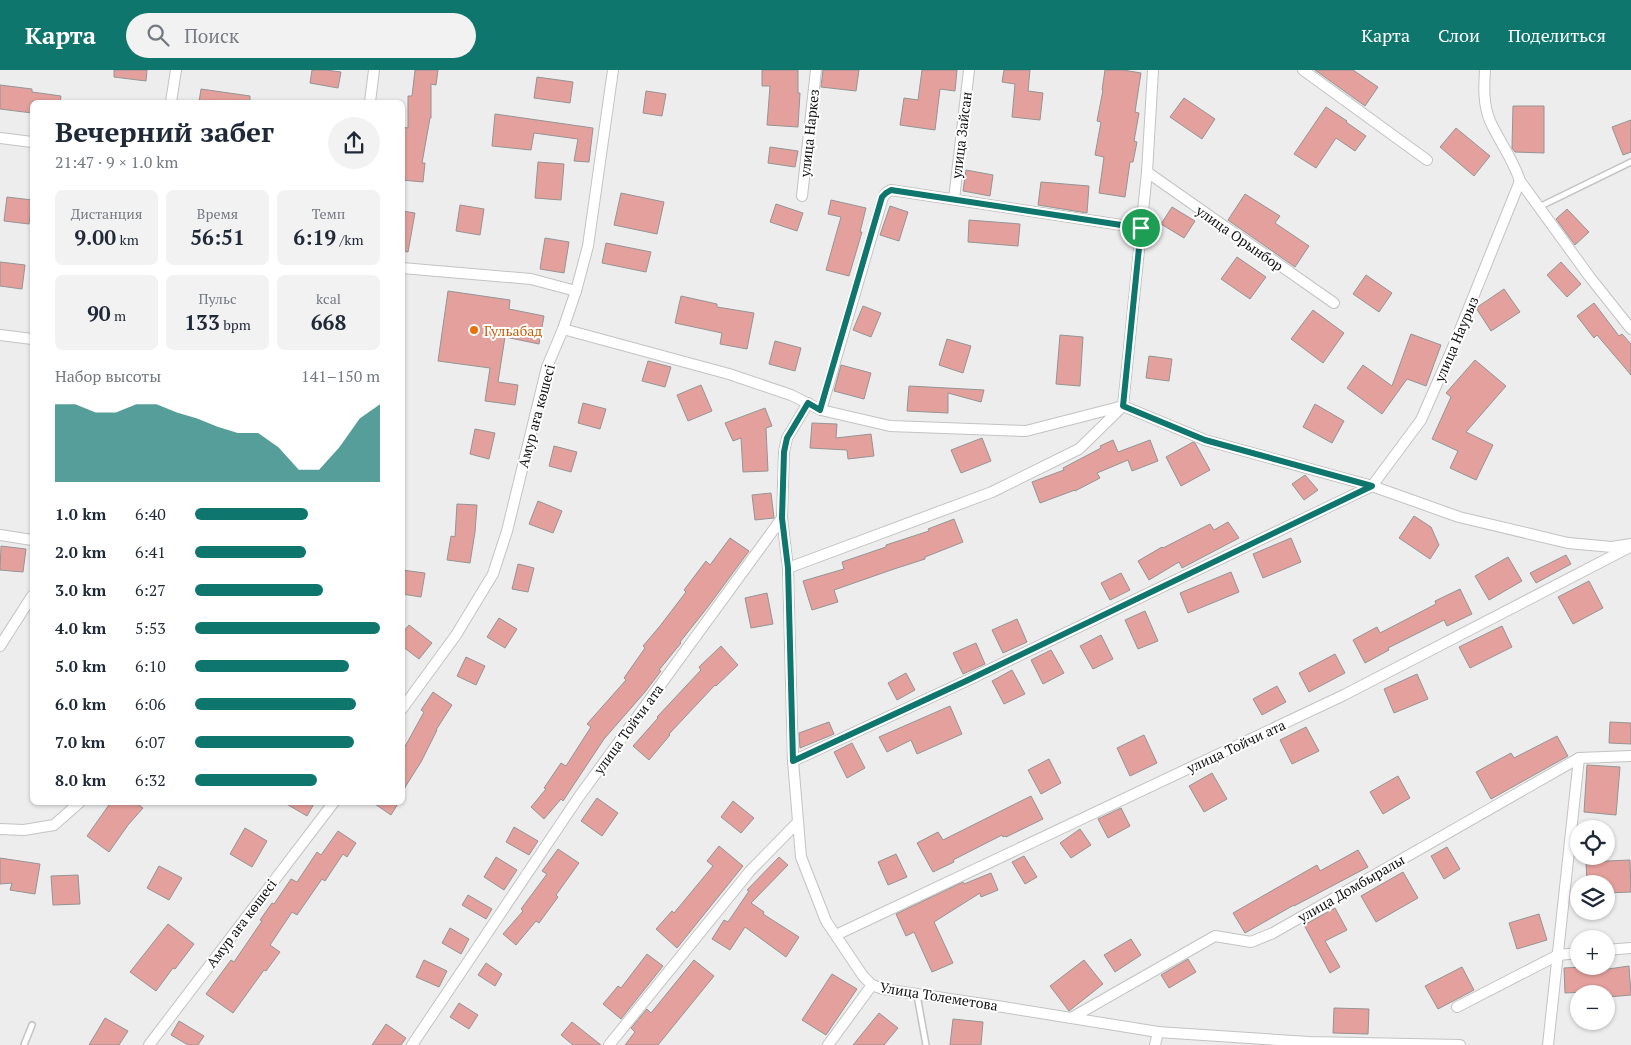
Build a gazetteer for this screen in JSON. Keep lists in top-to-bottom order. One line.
{"streets":{"street":["улица Наркез","улица Зайсан","улица Орынбор","улица Наурыз","Амур аға көшесі","улица Тойчи ата","улица Домбыралы","Улица Толеметова"]},"crossings":[["улица Тойчи ата","Улица Толеметова"],["улица Домбыралы","Улица Толеметова"]],"places":["Гульабад"],"page":{"header":"Карта","search":"Поиск","nav":["Карта","Слои","Поделиться"],"heading":["Вечерний забег","21:47 · 9 × 1.0 km"],"stats":[["Дистанция","9.00 km"],["Время","56:51"],["Темп","6:19 /km"],["90 m"],["Пульс","133 bpm"],["kcal","668"]],"chart":["Набор высоты","141–150 m"],"list":[{"name":"1.0 km","note":"6:40"},{"name":"2.0 km","note":"6:41"},{"name":"3.0 km","note":"6:27"},{"name":"4.0 km","note":"5:53"},{"name":"5.0 km","note":"6:10"},{"name":"6.0 km","note":"6:06"},{"name":"7.0 km","note":"6:07"},{"name":"8.0 km","note":"6:32"}],"map_buttons":["+","−"]}}
